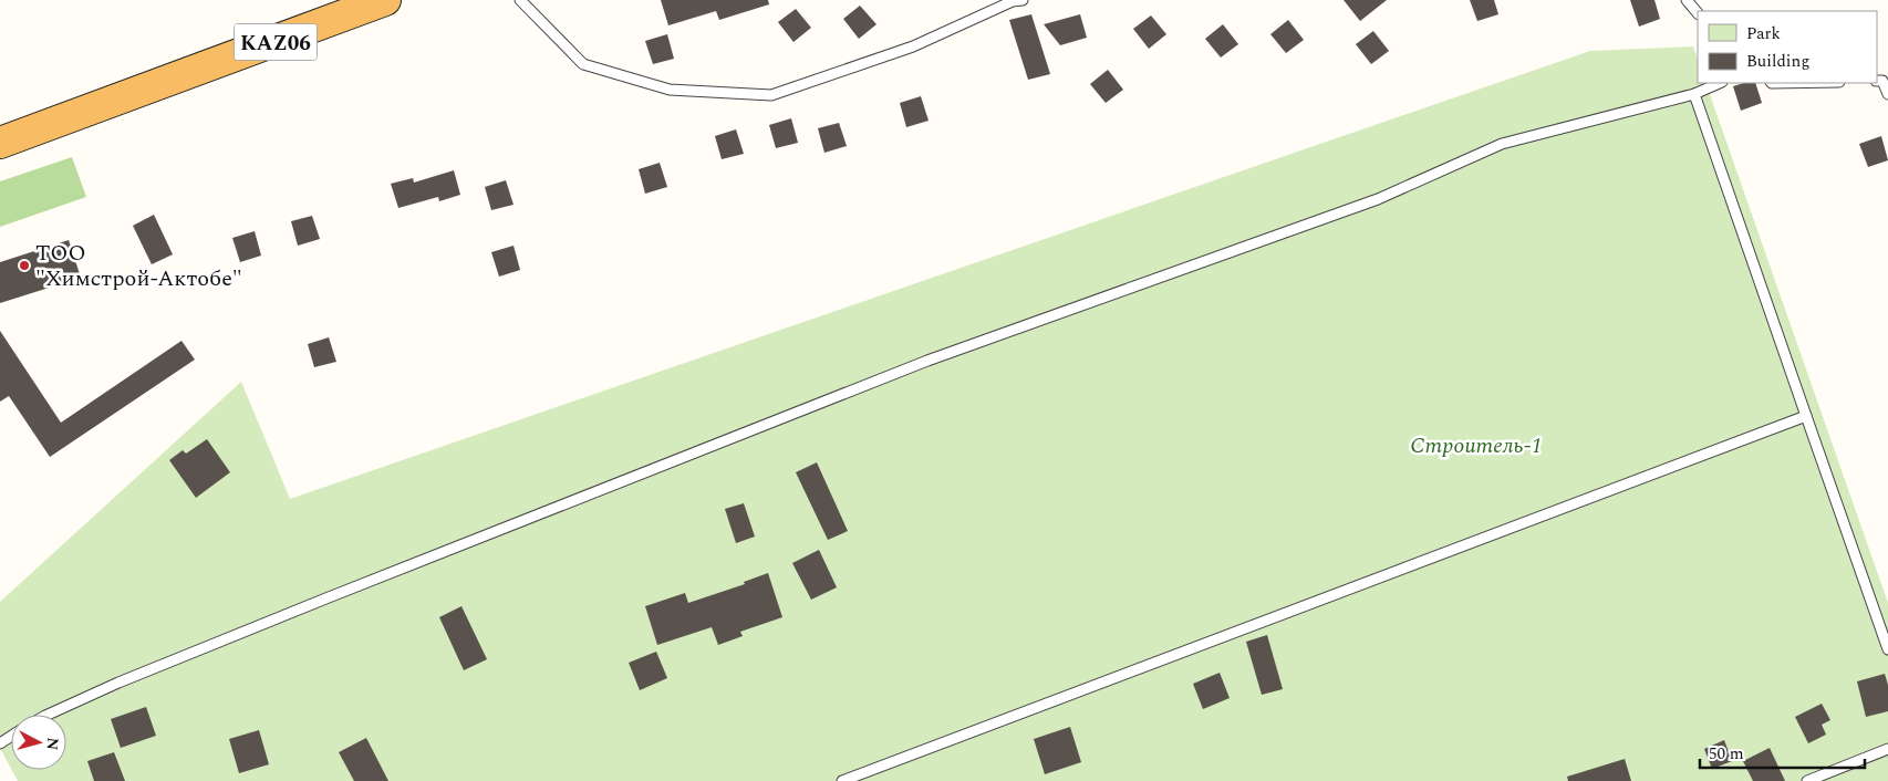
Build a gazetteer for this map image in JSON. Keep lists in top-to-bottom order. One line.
{"streets":{"highway":["KАZ06"]},"parks":["Строитель-1"],"places":["ТОО \"Химстрой-Актобе\""],"legend":["Park","Building"],"scale_bar":"50 m","north":"right"}
